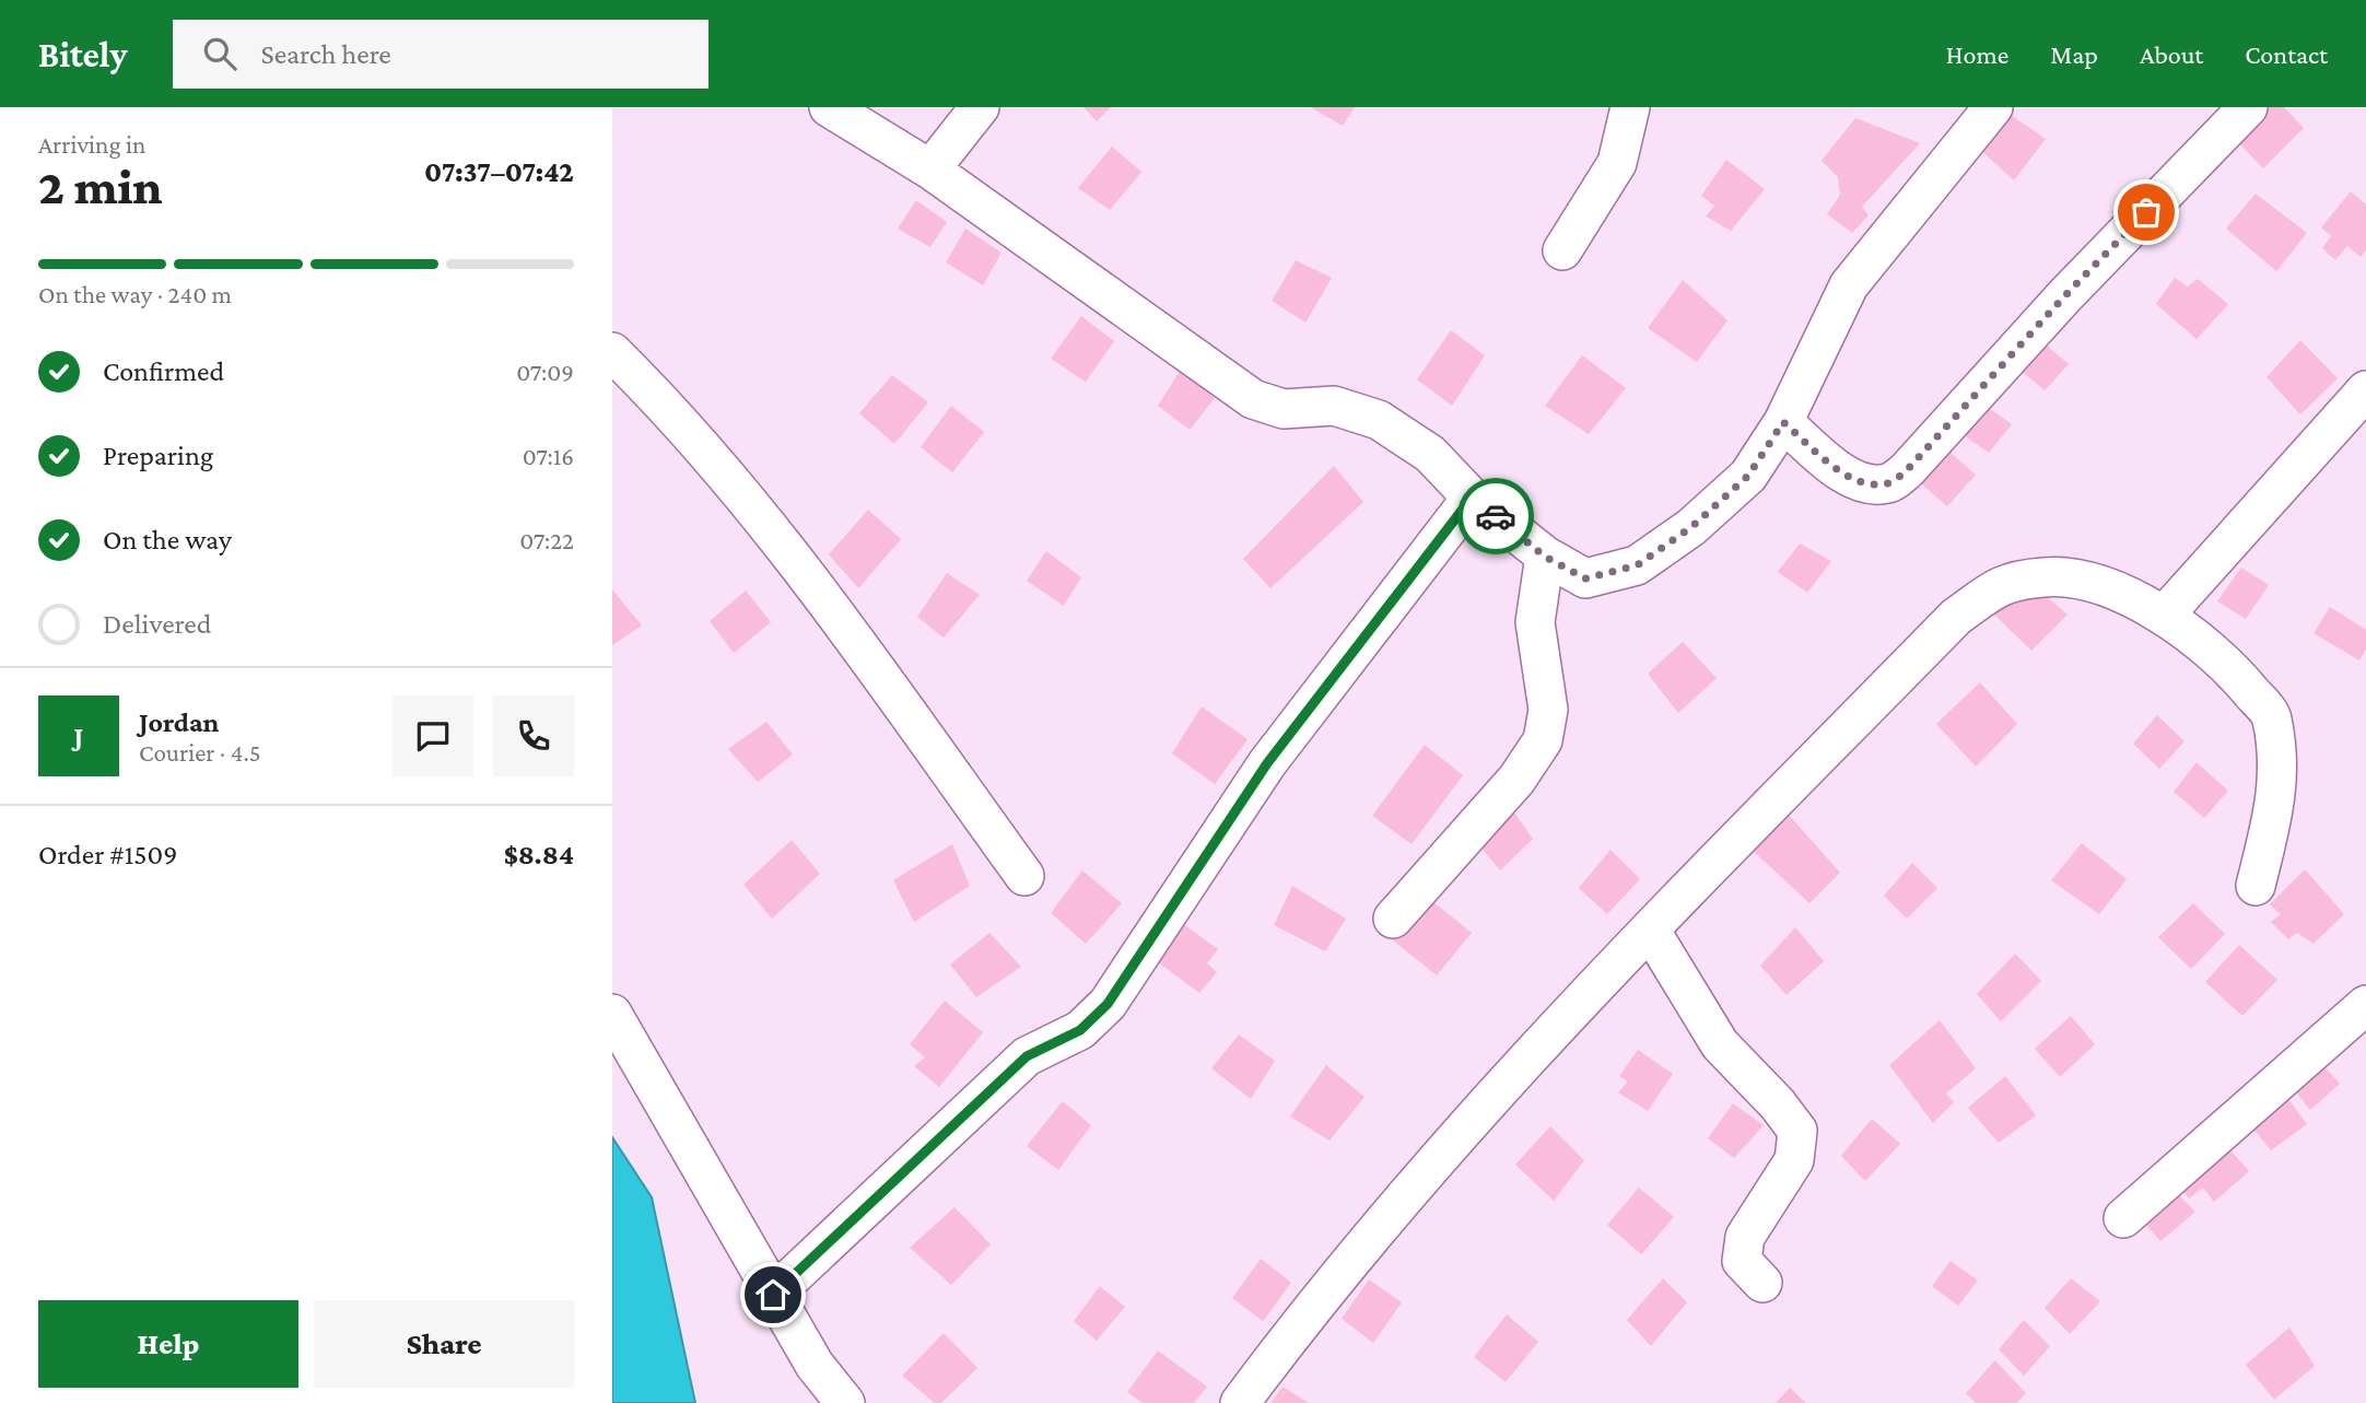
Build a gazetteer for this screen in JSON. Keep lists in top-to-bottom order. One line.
{"page":{"header":"Bitely","search":"Search here","nav":["Home","Map","About","Contact"],"heading":["2 min","Arriving in","07:37–07:42"],"panel":["Jordan","Courier · 4.5","Order #1509","$8.84"],"bar":"On the way · 240 m","list":[["Confirmed","07:09"],["Preparing","07:16"],["On the way","07:22"],"Delivered"],"round":"J","buttons":["Help","Share"]}}
